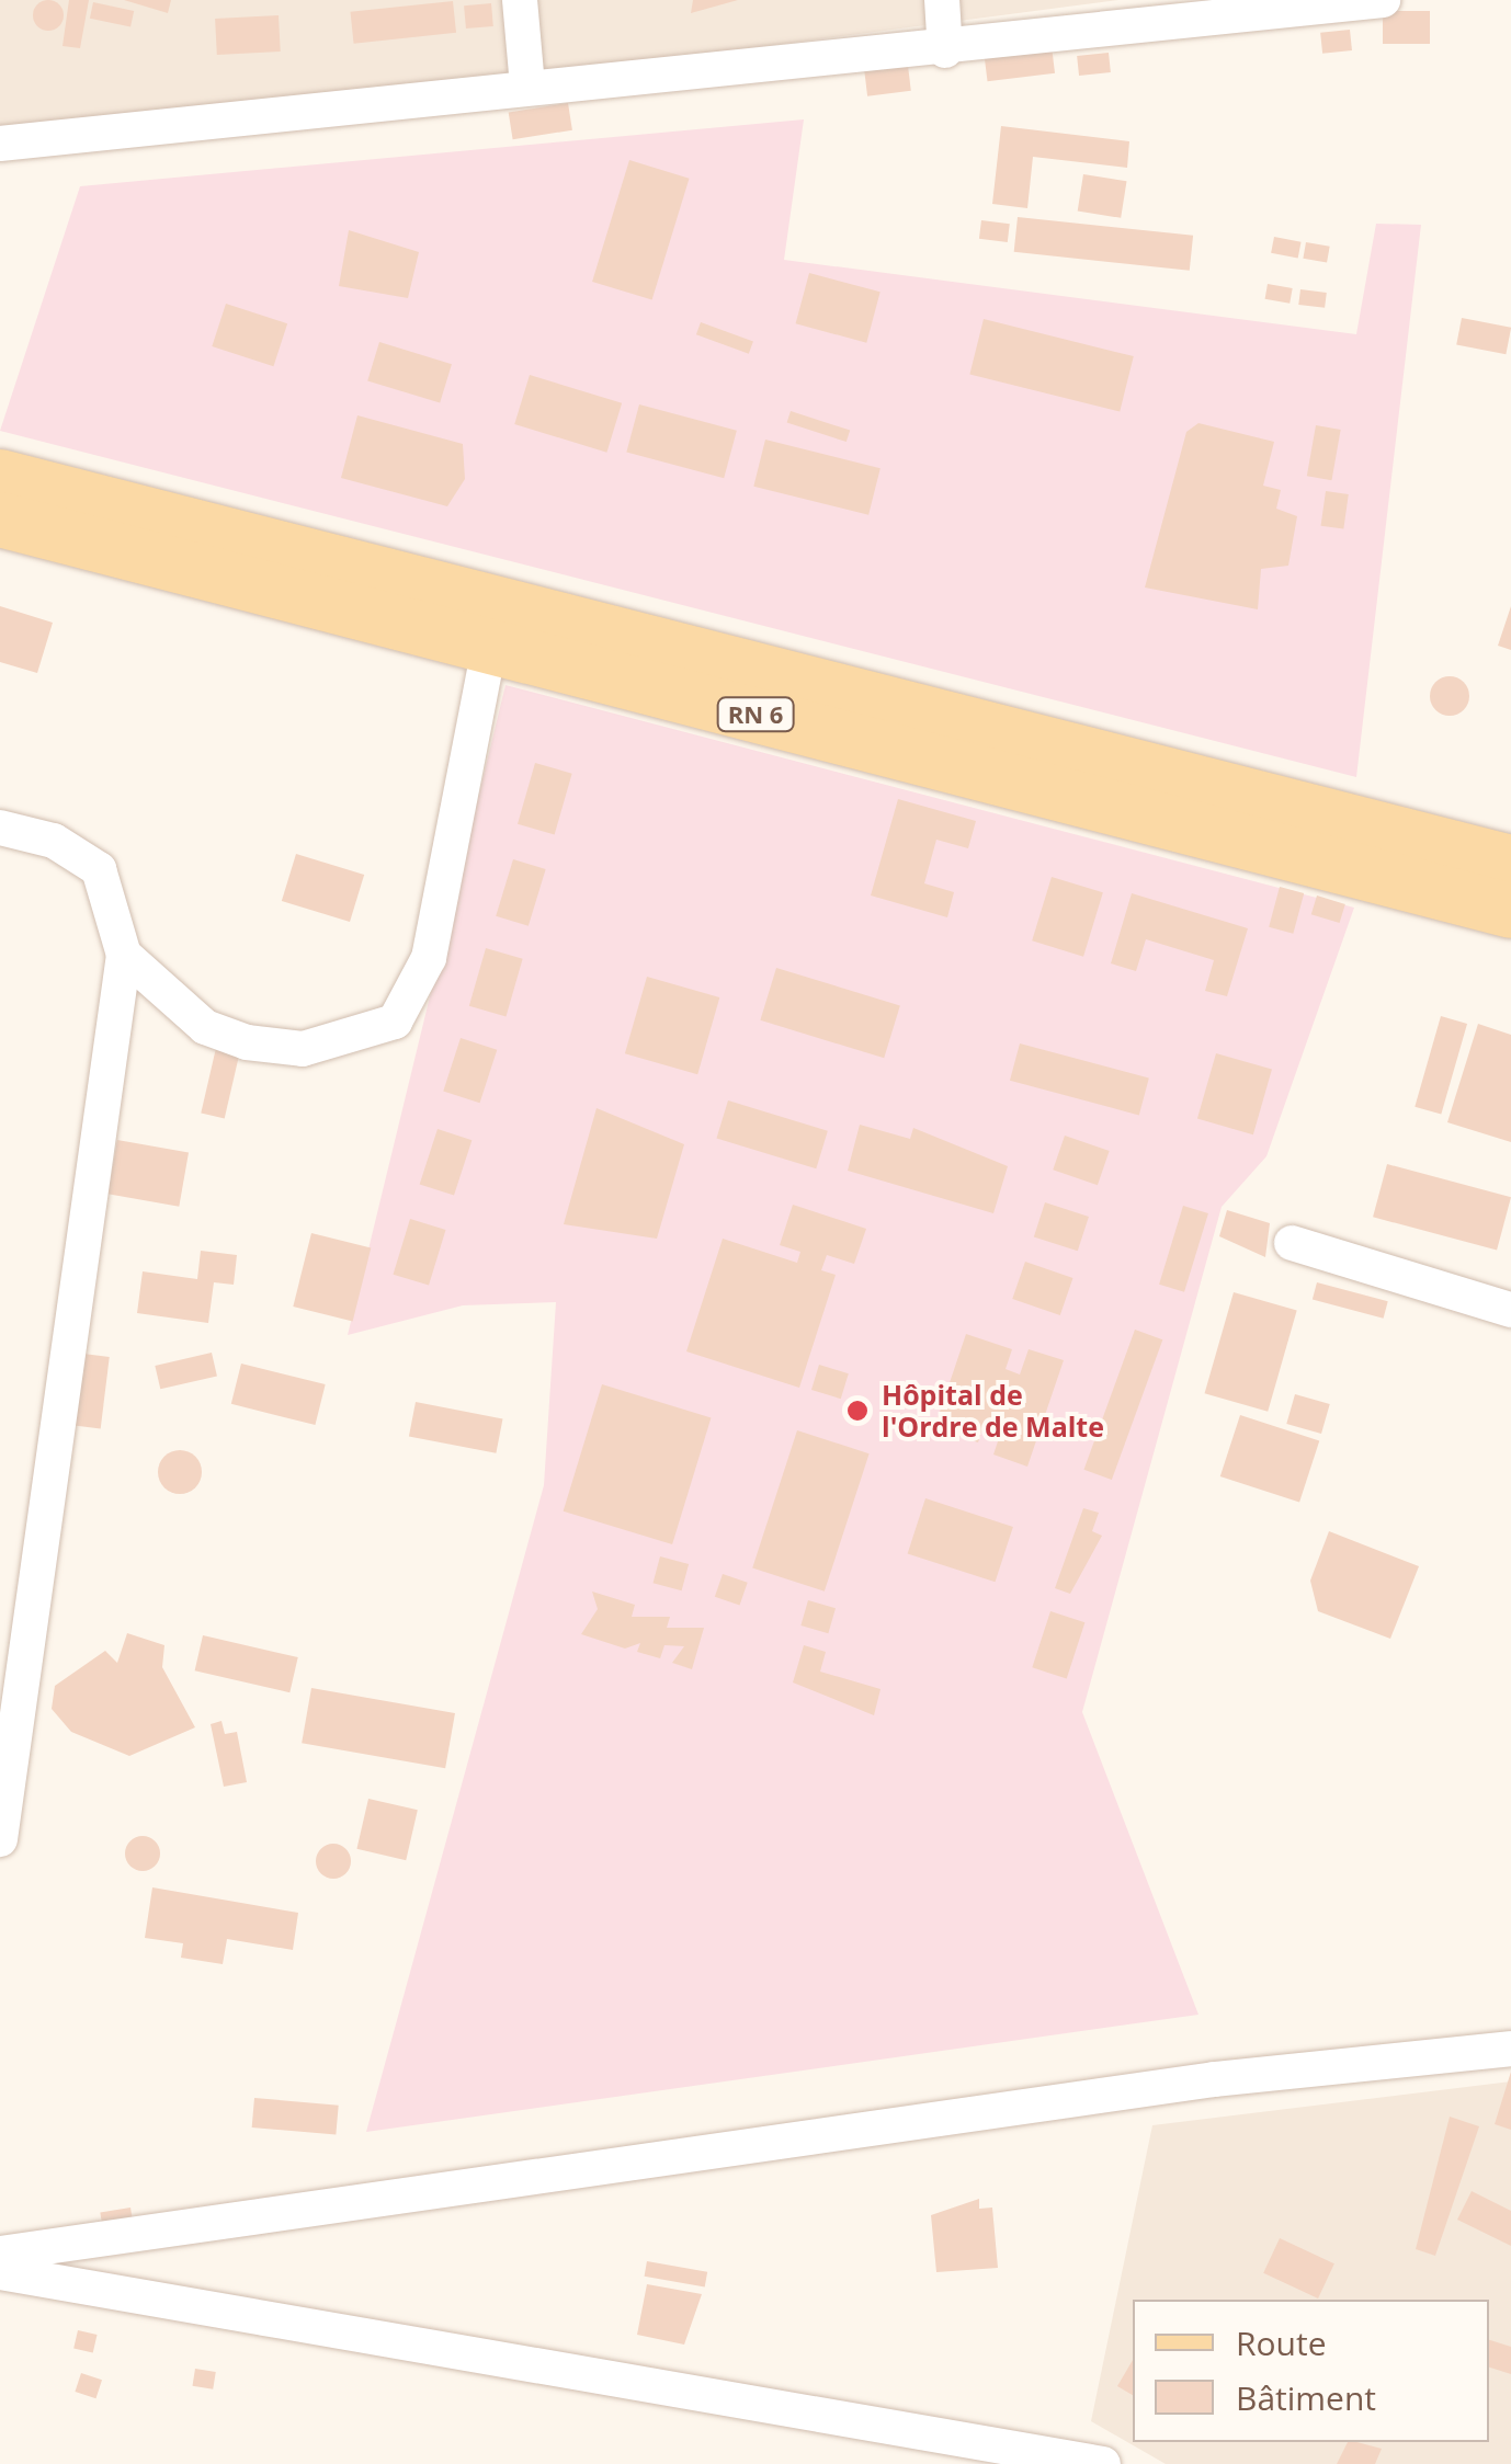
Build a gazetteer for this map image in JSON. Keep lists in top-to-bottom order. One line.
{"streets":{"main road":["RN 6"]},"places":["Hôpital de l'Ordre de Malte"],"legend":["Route","Bâtiment"]}
